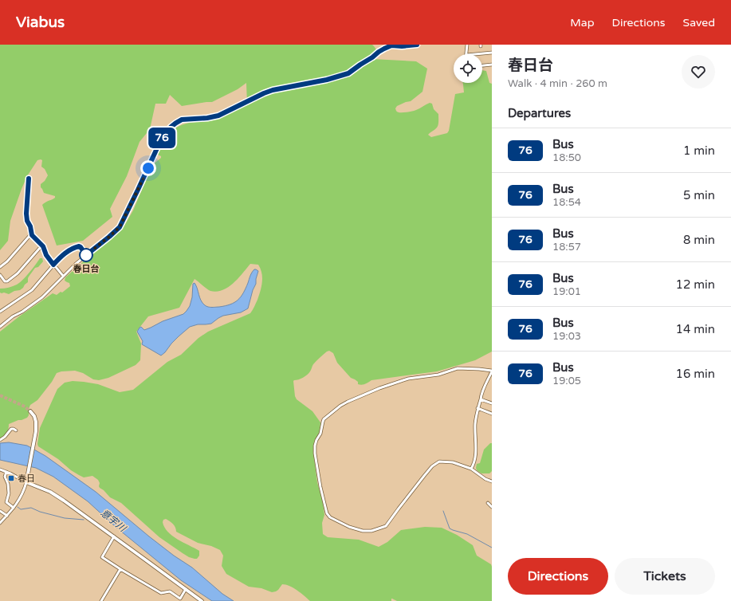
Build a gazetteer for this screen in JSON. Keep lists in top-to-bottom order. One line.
{"water":["意宇川"],"places":{"other":["春日台"],"transit":["春日"]},"lines":["bus line 76"],"page":{"header":"Viabus","nav":["Map","Directions","Saved"],"on_map":"76","heading":[["春日台","Walk · 4 min · 260 m"],"Departures"],"list":[{"mark":"76","name":"Bus","note":"18:50","value":"1 min"},{"mark":"76","name":"Bus","note":"18:54","value":"5 min"},{"mark":"76","name":"Bus","note":"18:57","value":"8 min"},{"mark":"76","name":"Bus","note":"19:01","value":"12 min"},{"mark":"76","name":"Bus","note":"19:03","value":"14 min"},{"mark":"76","name":"Bus","note":"19:05","value":"16 min"}],"buttons":["Directions","Tickets"]}}
